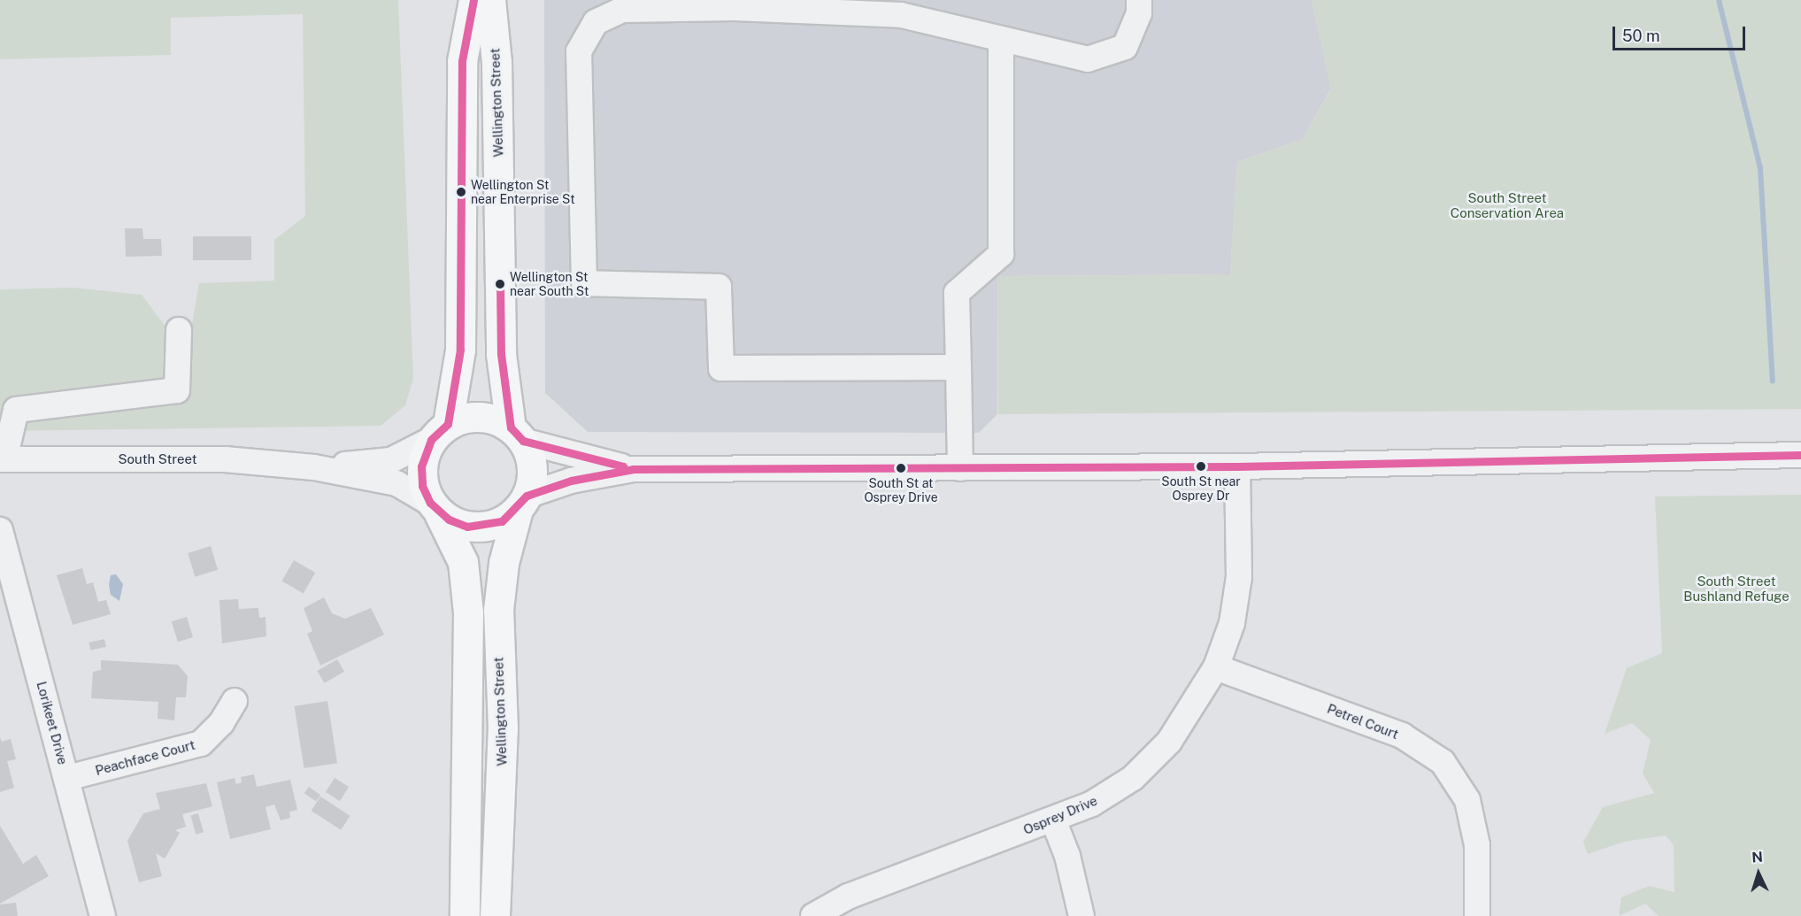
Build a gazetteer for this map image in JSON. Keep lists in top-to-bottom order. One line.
{"streets":{"main road":["Wellington Street"],"street":["South Street","Petrel Court","Lorikeet Drive","Peachface Court","Osprey Drive"]},"crossings":[["Wellington Street","South Street"],["Petrel Court","Osprey Drive"],["Lorikeet Drive","Peachface Court"]],"parks":["South Street Conservation Area","South Street Bushland Refuge"],"places":["Wellington St near Enterprise St","Wellington St near South St","South St near Osprey Dr","South St at Osprey Drive"],"scale_bar":"50 m","north":"top"}
